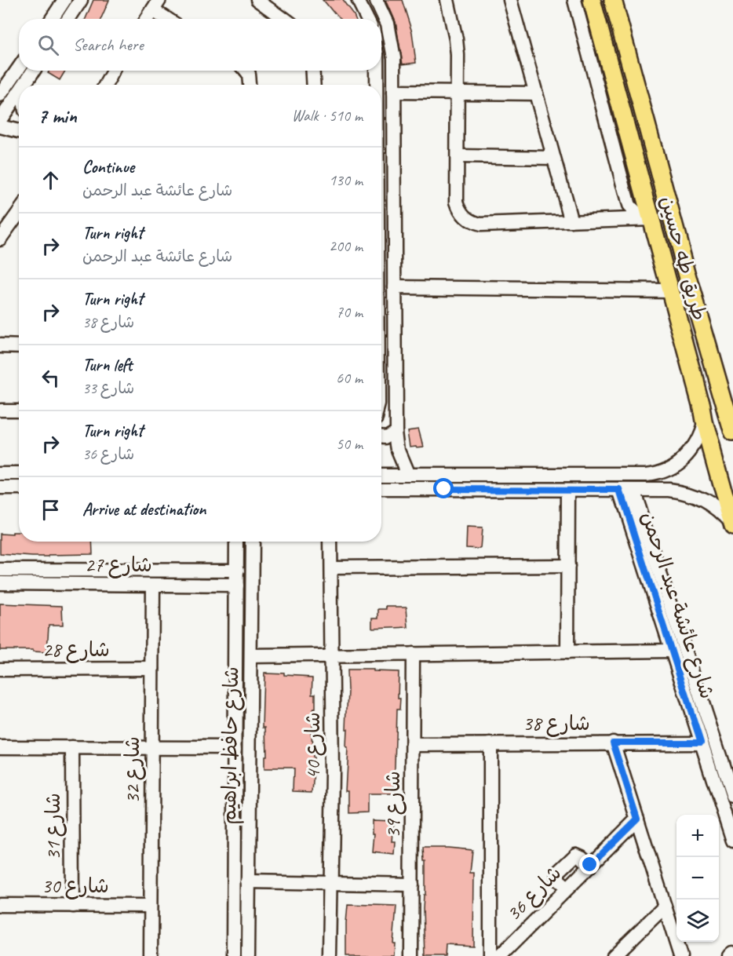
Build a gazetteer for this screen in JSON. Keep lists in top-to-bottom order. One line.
{"streets":{"main road":["طريق طه حسين"],"street":["شارع 27","شارع عائشة عبد الرحمن","شارع 28","شارع 38","شارع حافظ ابراهيم","شارع 40","شارع 32","شارع 39","شارع 31","شارع 30","شارع 36"]},"crossings":[["طريق طه حسين","شارع عائشة عبد الرحمن"],["شارع 27","شارع حافظ ابراهيم"],["شارع 27","شارع 32"],["شارع عائشة عبد الرحمن","شارع 38"],["شارع 28","شارع 32"],["شارع 38","شارع 39"],["شارع 32","شارع 30"],["شارع 31","شارع 30"]],"page":{"search":"Search here","heading":["7 min","Walk · 510 m"],"list":[["Continue","شارع عائشة عبد الرحمن","130 m"],["Turn right","شارع عائشة عبد الرحمن","200 m"],["Turn right","شارع 38","70 m"],["Turn left","شارع 33","60 m"],["Turn right","شارع 36","50 m"],"Arrive at destination"],"map_buttons":["+","−"]}}
